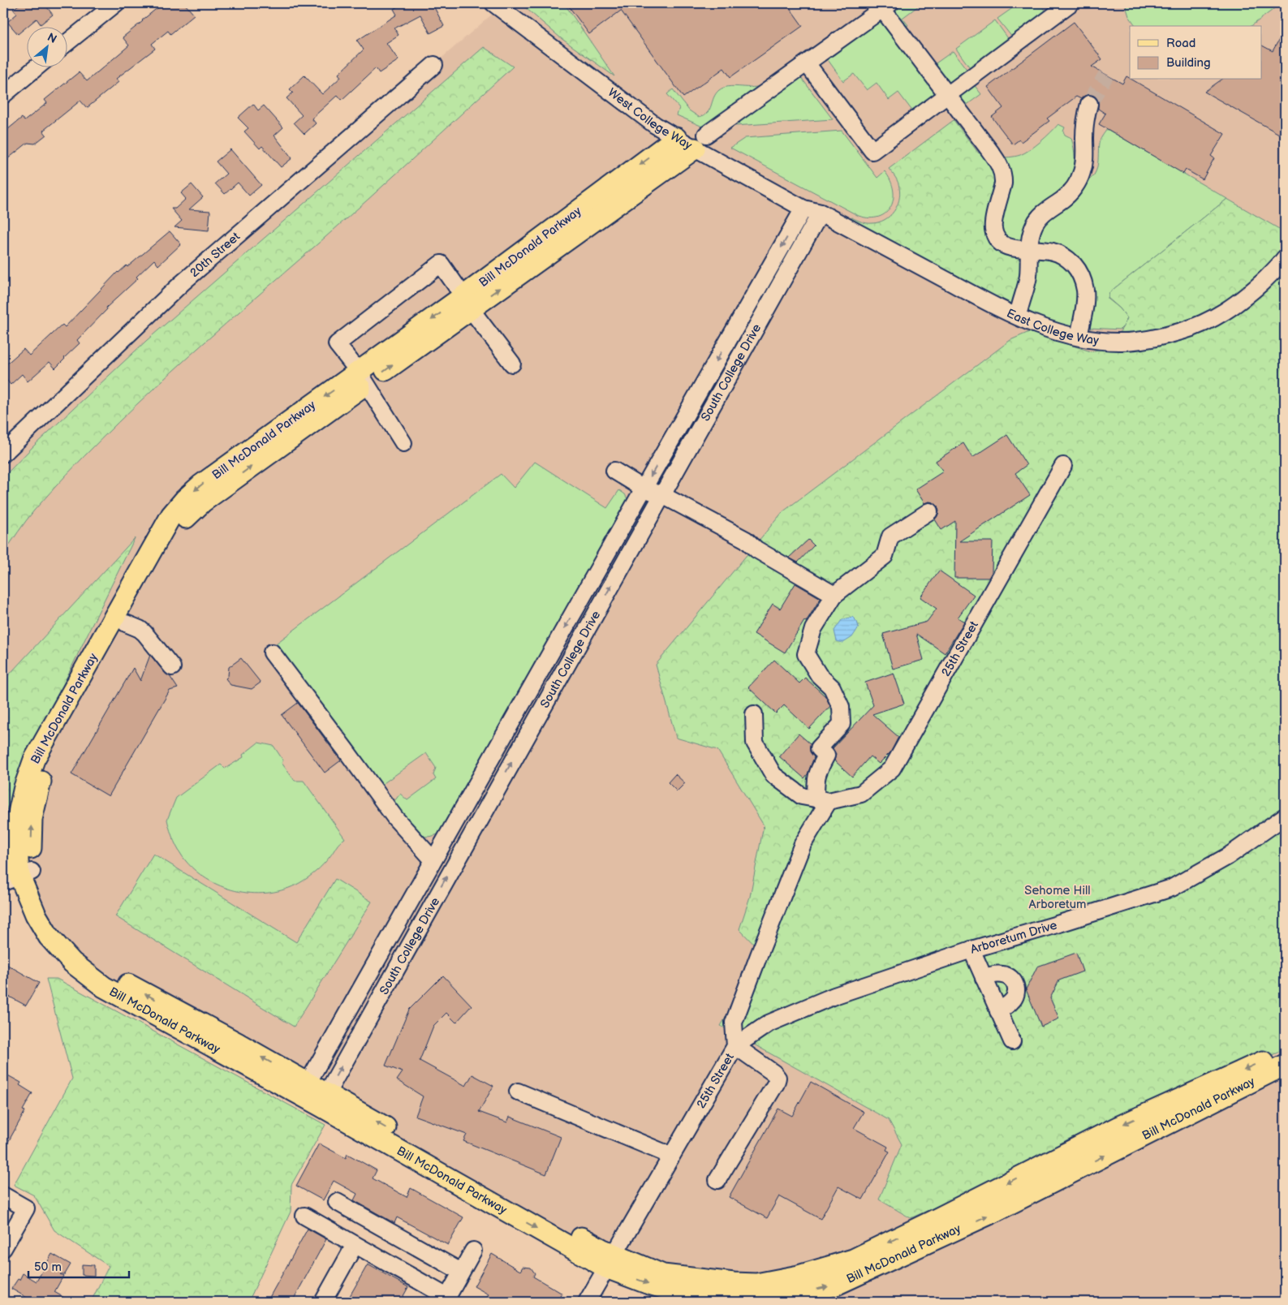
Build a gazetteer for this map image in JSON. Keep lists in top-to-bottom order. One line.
{"streets":{"main road":["Bill McDonald Parkway"],"street":["West College Way","20th Street","East College Way","South College Drive","25th Street","Arboretum Drive"]},"crossings":[["West College Way","Bill McDonald Parkway"],["West College Way","East College Way"],["West College Way","South College Drive"],["Bill McDonald Parkway","South College Drive"],["Bill McDonald Parkway","25th Street"],["East College Way","South College Drive"],["25th Street","Arboretum Drive"]],"parks":["Sehome Hill Arboretum"],"legend":["Road","Building"],"scale_bar":"50 m","north":"top right"}
